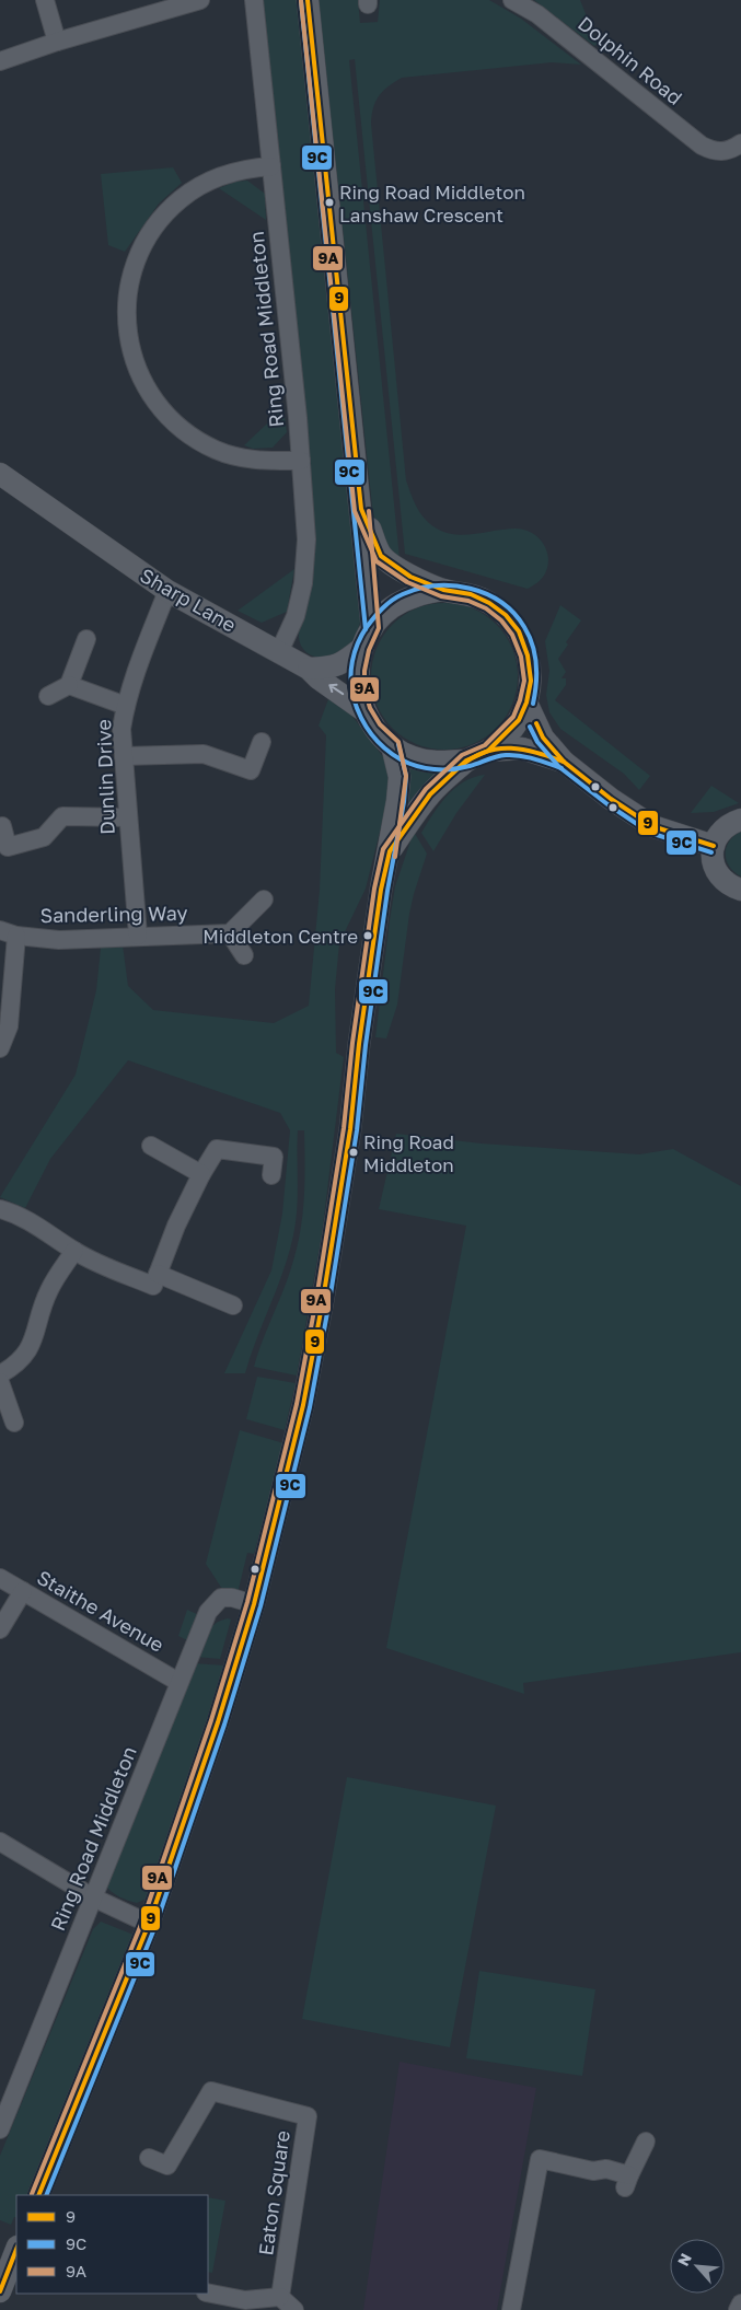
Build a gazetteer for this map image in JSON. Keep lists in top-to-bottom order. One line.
{"streets":{"street":["Dolphin Road","Ring Road Middleton","Sharp Lane","Dunlin Drive","Sanderling Way","Staithe Avenue","Eaton Square"]},"crossings":[["Ring Road Middleton","Sharp Lane"],["Ring Road Middleton","Staithe Avenue"],["Sharp Lane","Dunlin Drive"],["Dunlin Drive","Sanderling Way"]],"places":["Ring Road Middleton Lanshaw Crescent","Middleton Centre","Ring Road Middleton"],"lines":["transit line 9","transit line 9C","transit line 9A"],"legend":["9","9C","9A"],"north":"top left"}
